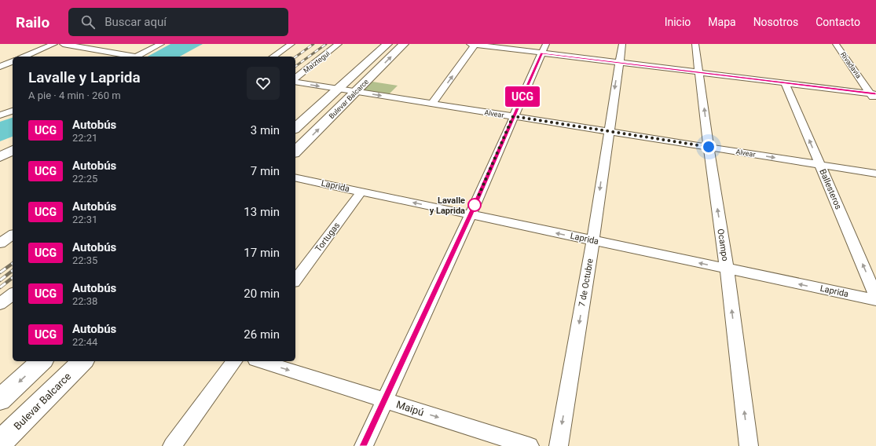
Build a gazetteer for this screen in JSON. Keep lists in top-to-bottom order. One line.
{"streets":{"main road":["Bulevar Balcarce"],"street":["Maiztegui","Rivadavia","Alvear","Laprida","Ballesteros","Tortugas","Ocampo","7 de Octubre","Maipú"]},"crossings":[["Bulevar Balcarce","Alvear"],["Alvear","Ballesteros"],["Alvear","Ocampo"],["Alvear","7 de Octubre"],["Laprida","Tortugas"],["Laprida","Ocampo"],["Laprida","7 de Octubre"]],"one_way":["Laprida","Ballesteros","Ocampo","Maipú"],"places":["Lavalle y Laprida"],"lines":["bus line UCG"],"page":{"header":"Railo","search":"Buscar aquí","nav":["Inicio","Mapa","Nosotros","Contacto"],"on_map":"UCG","heading":["Lavalle y Laprida","A pie · 4 min · 260 m"],"list":[{"mark":"UCG","name":"Autobús","note":"22:21","value":"3 min"},{"mark":"UCG","name":"Autobús","note":"22:25","value":"7 min"},{"mark":"UCG","name":"Autobús","note":"22:31","value":"13 min"},{"mark":"UCG","name":"Autobús","note":"22:35","value":"17 min"},{"mark":"UCG","name":"Autobús","note":"22:38","value":"20 min"},{"mark":"UCG","name":"Autobús","note":"22:44","value":"26 min"}]}}
